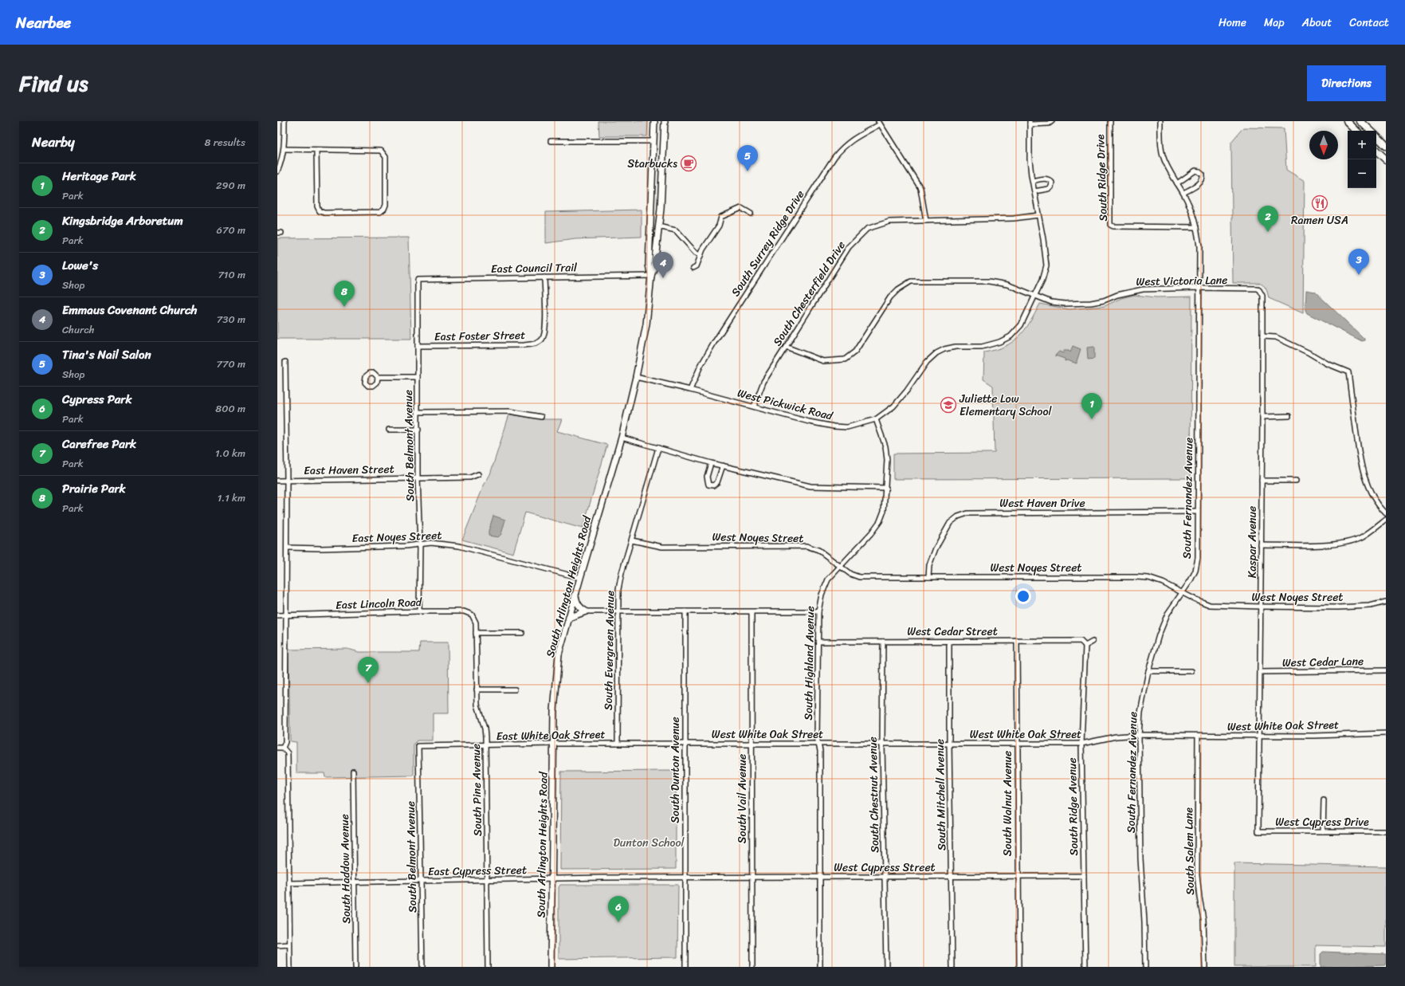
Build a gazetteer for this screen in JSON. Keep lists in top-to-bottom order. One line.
{"streets":{"main road":["South Arlington Heights Road"],"street":["South Ridge Drive","South Surrey Ridge Drive","East Council Trail","West Victoria Lane","South Chesterfield Drive","East Foster Street","West Pickwick Road","South Belmont Avenue","East Haven Street","South Fernandez Avenue","West Haven Drive","East Noyes Street","West Noyes Street","Kaspar Avenue","East Lincoln Road","West Cedar Street","South Evergreen Avenue","West Cedar Lane","South Highland Avenue","West White Oak Street","East White Oak Street","South Dunton Avenue","South Pine Avenue","South Chestnut Avenue","South Mitchell Avenue","South Vail Avenue","South Walnut Avenue","South Ridge Avenue","West Cypress Drive","South Salem Lane","West Cypress Street","South Haddow Avenue","East Cypress Street"]},"crossings":[["South Ridge Drive","South Fernandez Avenue"],["South Surrey Ridge Drive","West Pickwick Road"],["East Council Trail","East Foster Street"],["East Council Trail","South Belmont Avenue"],["East Council Trail","South Arlington Heights Road"],["West Victoria Lane","South Chesterfield Drive"],["West Victoria Lane","South Fernandez Avenue"],["West Victoria Lane","Kaspar Avenue"],["South Chesterfield Drive","West Pickwick Road"],["East Foster Street","South Belmont Avenue"],["West Pickwick Road","South Arlington Heights Road"],["West Pickwick Road","South Highland Avenue"],["South Belmont Avenue","East Haven Street"],["South Belmont Avenue","East Noyes Street"],["South Belmont Avenue","East Lincoln Road"],["South Belmont Avenue","East White Oak Street"],["South Belmont Avenue","East Cypress Street"],["South Fernandez Avenue","West Haven Drive"],["South Fernandez Avenue","West Noyes Street"],["South Fernandez Avenue","West White Oak Street"],["West Haven Drive","West Noyes Street"],["East Noyes Street","South Arlington Heights Road"],["West Noyes Street","Kaspar Avenue"],["West Noyes Street","South Evergreen Avenue"],["West Noyes Street","South Highland Avenue"],["Kaspar Avenue","West Cedar Lane"],["Kaspar Avenue","West White Oak Street"],["Kaspar Avenue","West Cypress Drive"],["South Arlington Heights Road","East White Oak Street"],["South Arlington Heights Road","East Cypress Street"],["East Lincoln Road","South Pine Avenue"],["West Cedar Street","South Highland Avenue"],["West Cedar Street","South Chestnut Avenue"],["West Cedar Street","South Mitchell Avenue"],["West Cedar Street","South Walnut Avenue"],["West Cedar Street","South Ridge Avenue"],["South Evergreen Avenue","East White Oak Street"],["South Highland Avenue","West White Oak Street"],["South Highland Avenue","West Cypress Street"],["West White Oak Street","East White Oak Street"],["West White Oak Street","South Dunton Avenue"],["West White Oak Street","South Chestnut Avenue"],["West White Oak Street","South Mitchell Avenue"],["West White Oak Street","South Vail Avenue"],["West White Oak Street","South Walnut Avenue"],["West White Oak Street","South Ridge Avenue"],["West White Oak Street","South Salem Lane"],["East White Oak Street","South Dunton Avenue"],["East White Oak Street","South Pine Avenue"],["South Dunton Avenue","West Cypress Street"],["South Dunton Avenue","East Cypress Street"],["South Pine Avenue","East Cypress Street"],["South Chestnut Avenue","West Cypress Street"],["South Mitchell Avenue","West Cypress Street"],["South Vail Avenue","West Cypress Street"],["South Walnut Avenue","West Cypress Street"],["South Ridge Avenue","West Cypress Street"],["West Cypress Street","East Cypress Street"],["South Haddow Avenue","East Cypress Street"]],"parks":["Dunton School"],"places":{"cafe":["Starbucks"],"restaurant":["Ramen USA"],"school or university":["Juliette Low Elementary School"]},"north":"bottom","page":{"header":"Nearbee","nav":["Home","Map","About","Contact"],"title":"Find us","buttons":"Directions","heading":["Nearby","8 results"],"map_buttons":["+","−"],"pins":["5","2","3","4","8","1","7","6"],"list":[{"mark":"1","name":"Heritage Park","note":"Park","value":"290 m"},{"mark":"2","name":"Kingsbridge Arboretum","note":"Park","value":"670 m"},{"mark":"3","name":"Lowe's","note":"Shop","value":"710 m"},{"mark":"4","name":"Emmaus Covenant Church","note":"Church","value":"730 m"},{"mark":"5","name":"Tina's Nail Salon","note":"Shop","value":"770 m"},{"mark":"6","name":"Cypress Park","note":"Park","value":"800 m"},{"mark":"7","name":"Carefree Park","note":"Park","value":"1.0 km"},{"mark":"8","name":"Prairie Park","note":"Park","value":"1.1 km"}]}}
